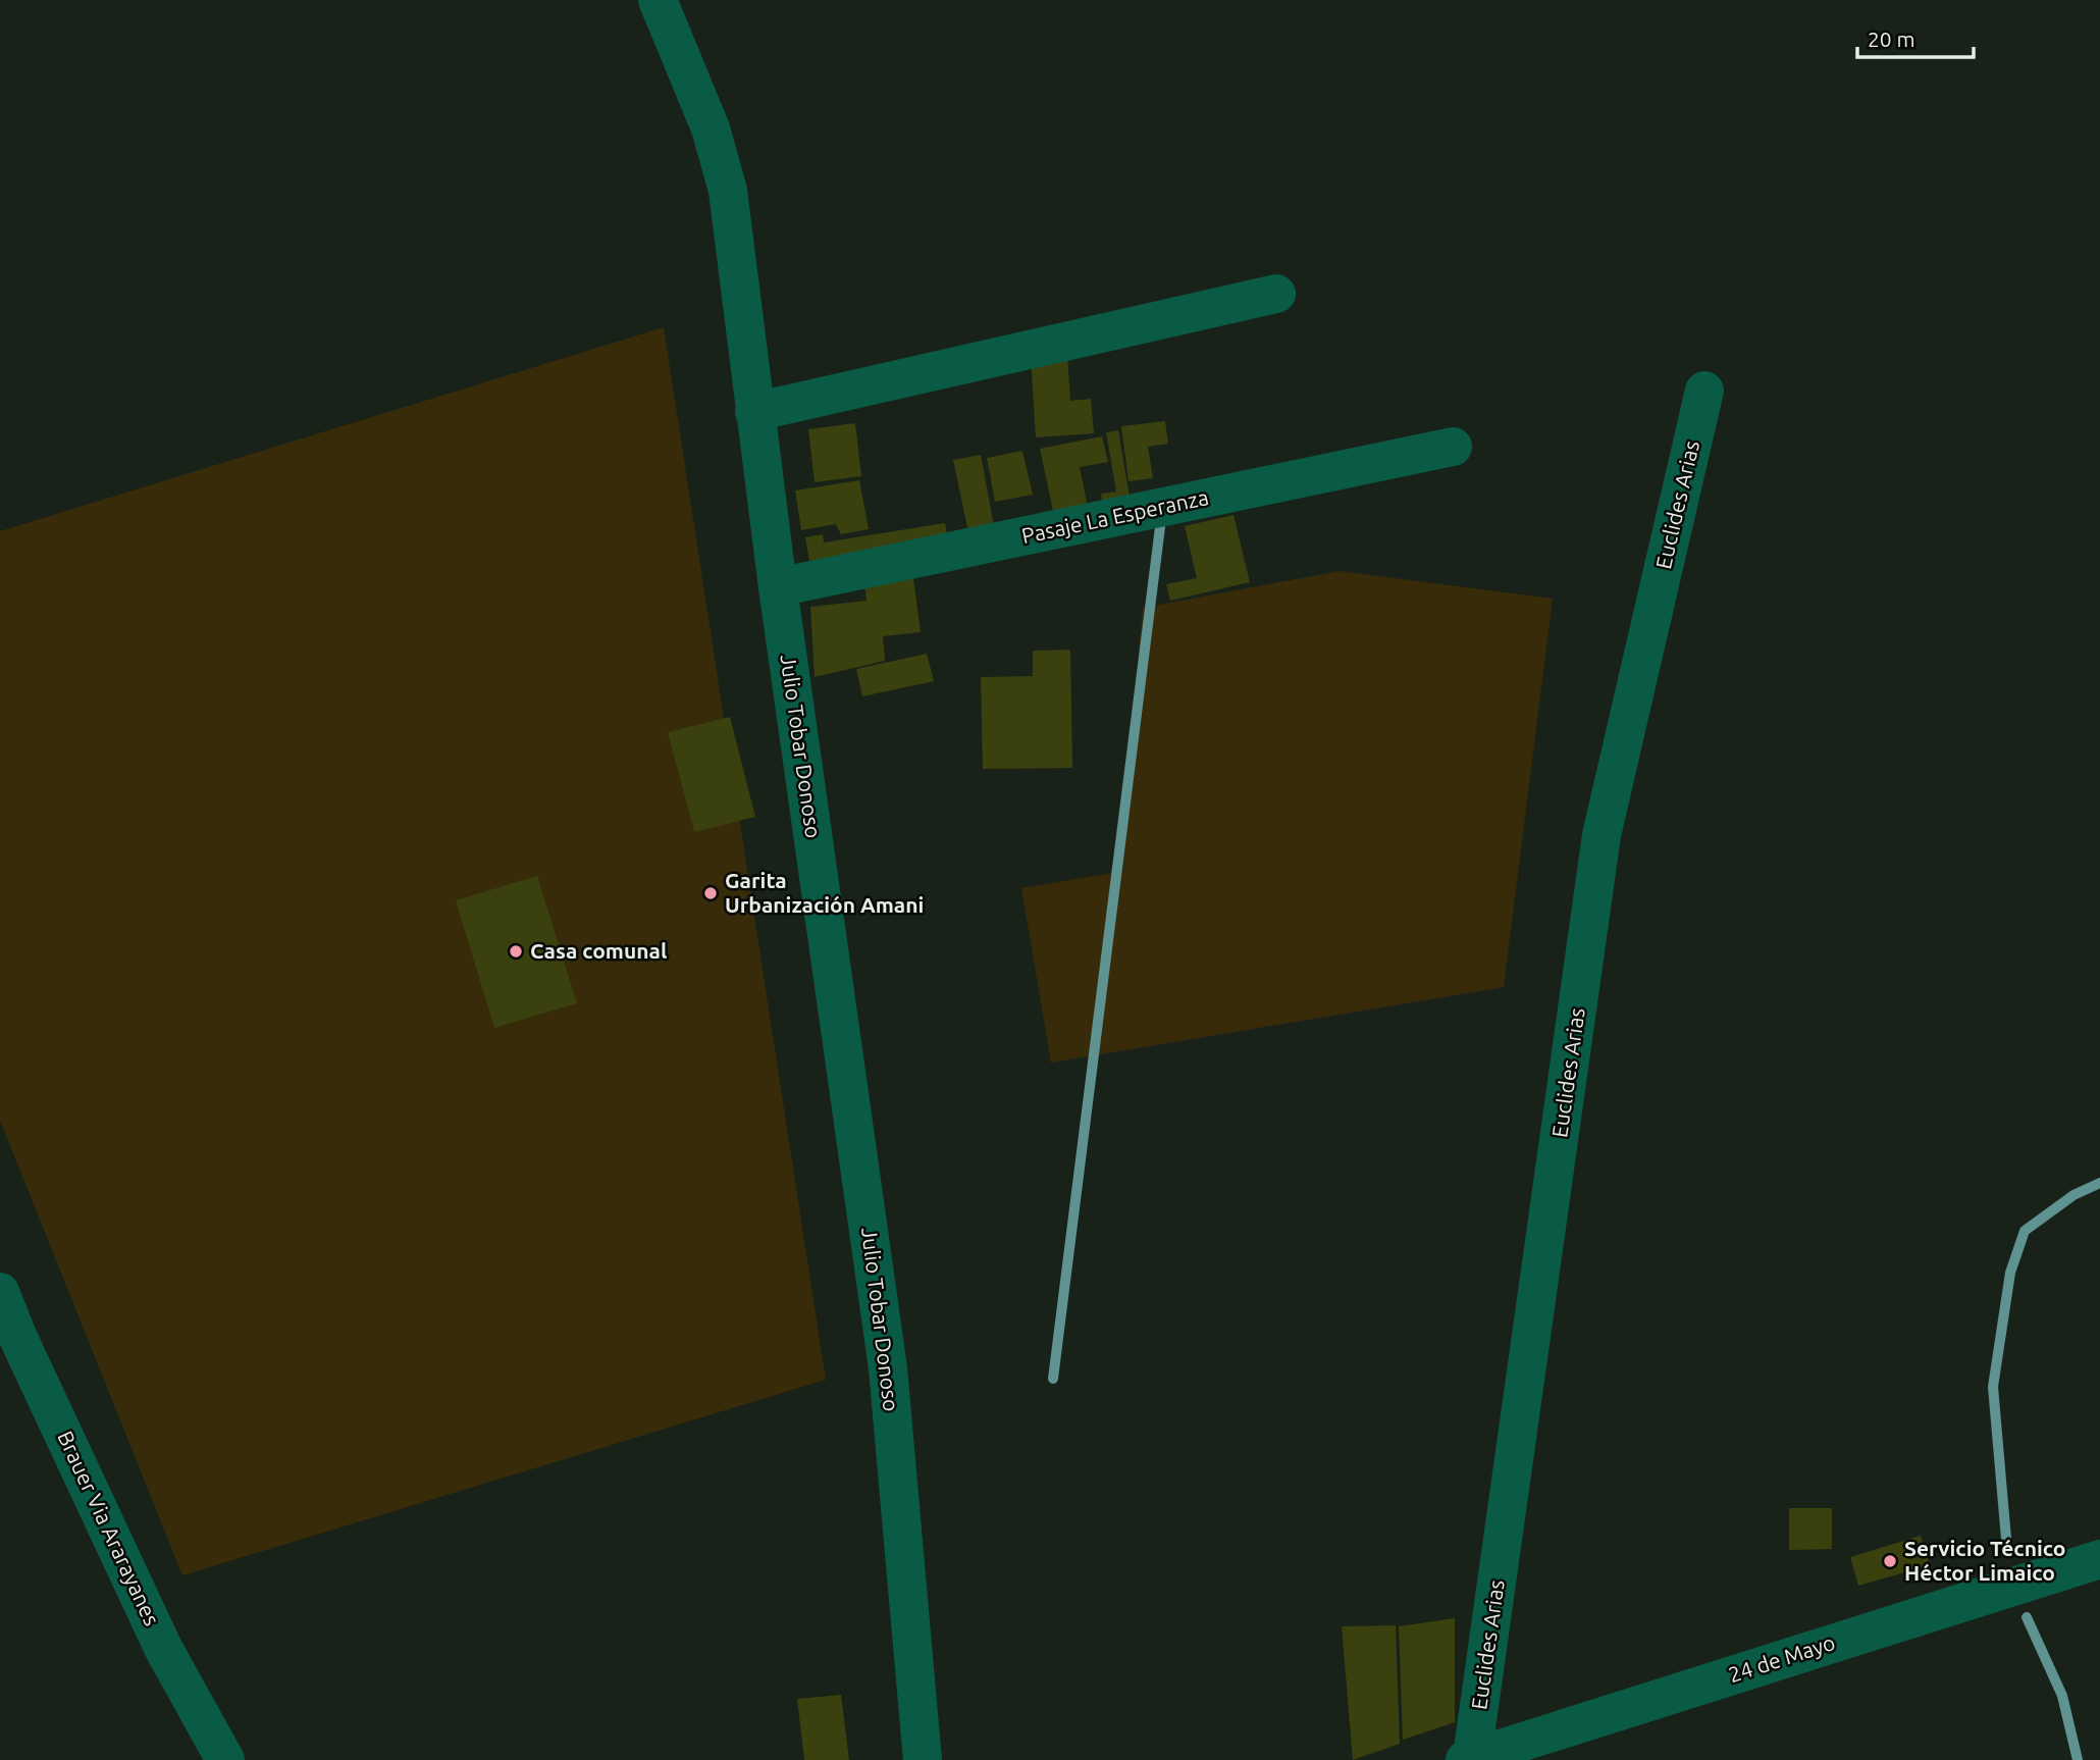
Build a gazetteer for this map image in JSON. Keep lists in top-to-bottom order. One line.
{"streets":{"street":["Euclides Arias","Pasaje La Esperanza","Julio Tobar Donoso","Brauer Via Ararayanes","24 de Mayo"]},"crossings":[["Euclides Arias","24 de Mayo"],["Pasaje La Esperanza","Julio Tobar Donoso"]],"places":["Garita Urbanización Amani","Casa comunal","Servicio Técnico Héctor Limaico"],"scale_bar":"20 m"}
